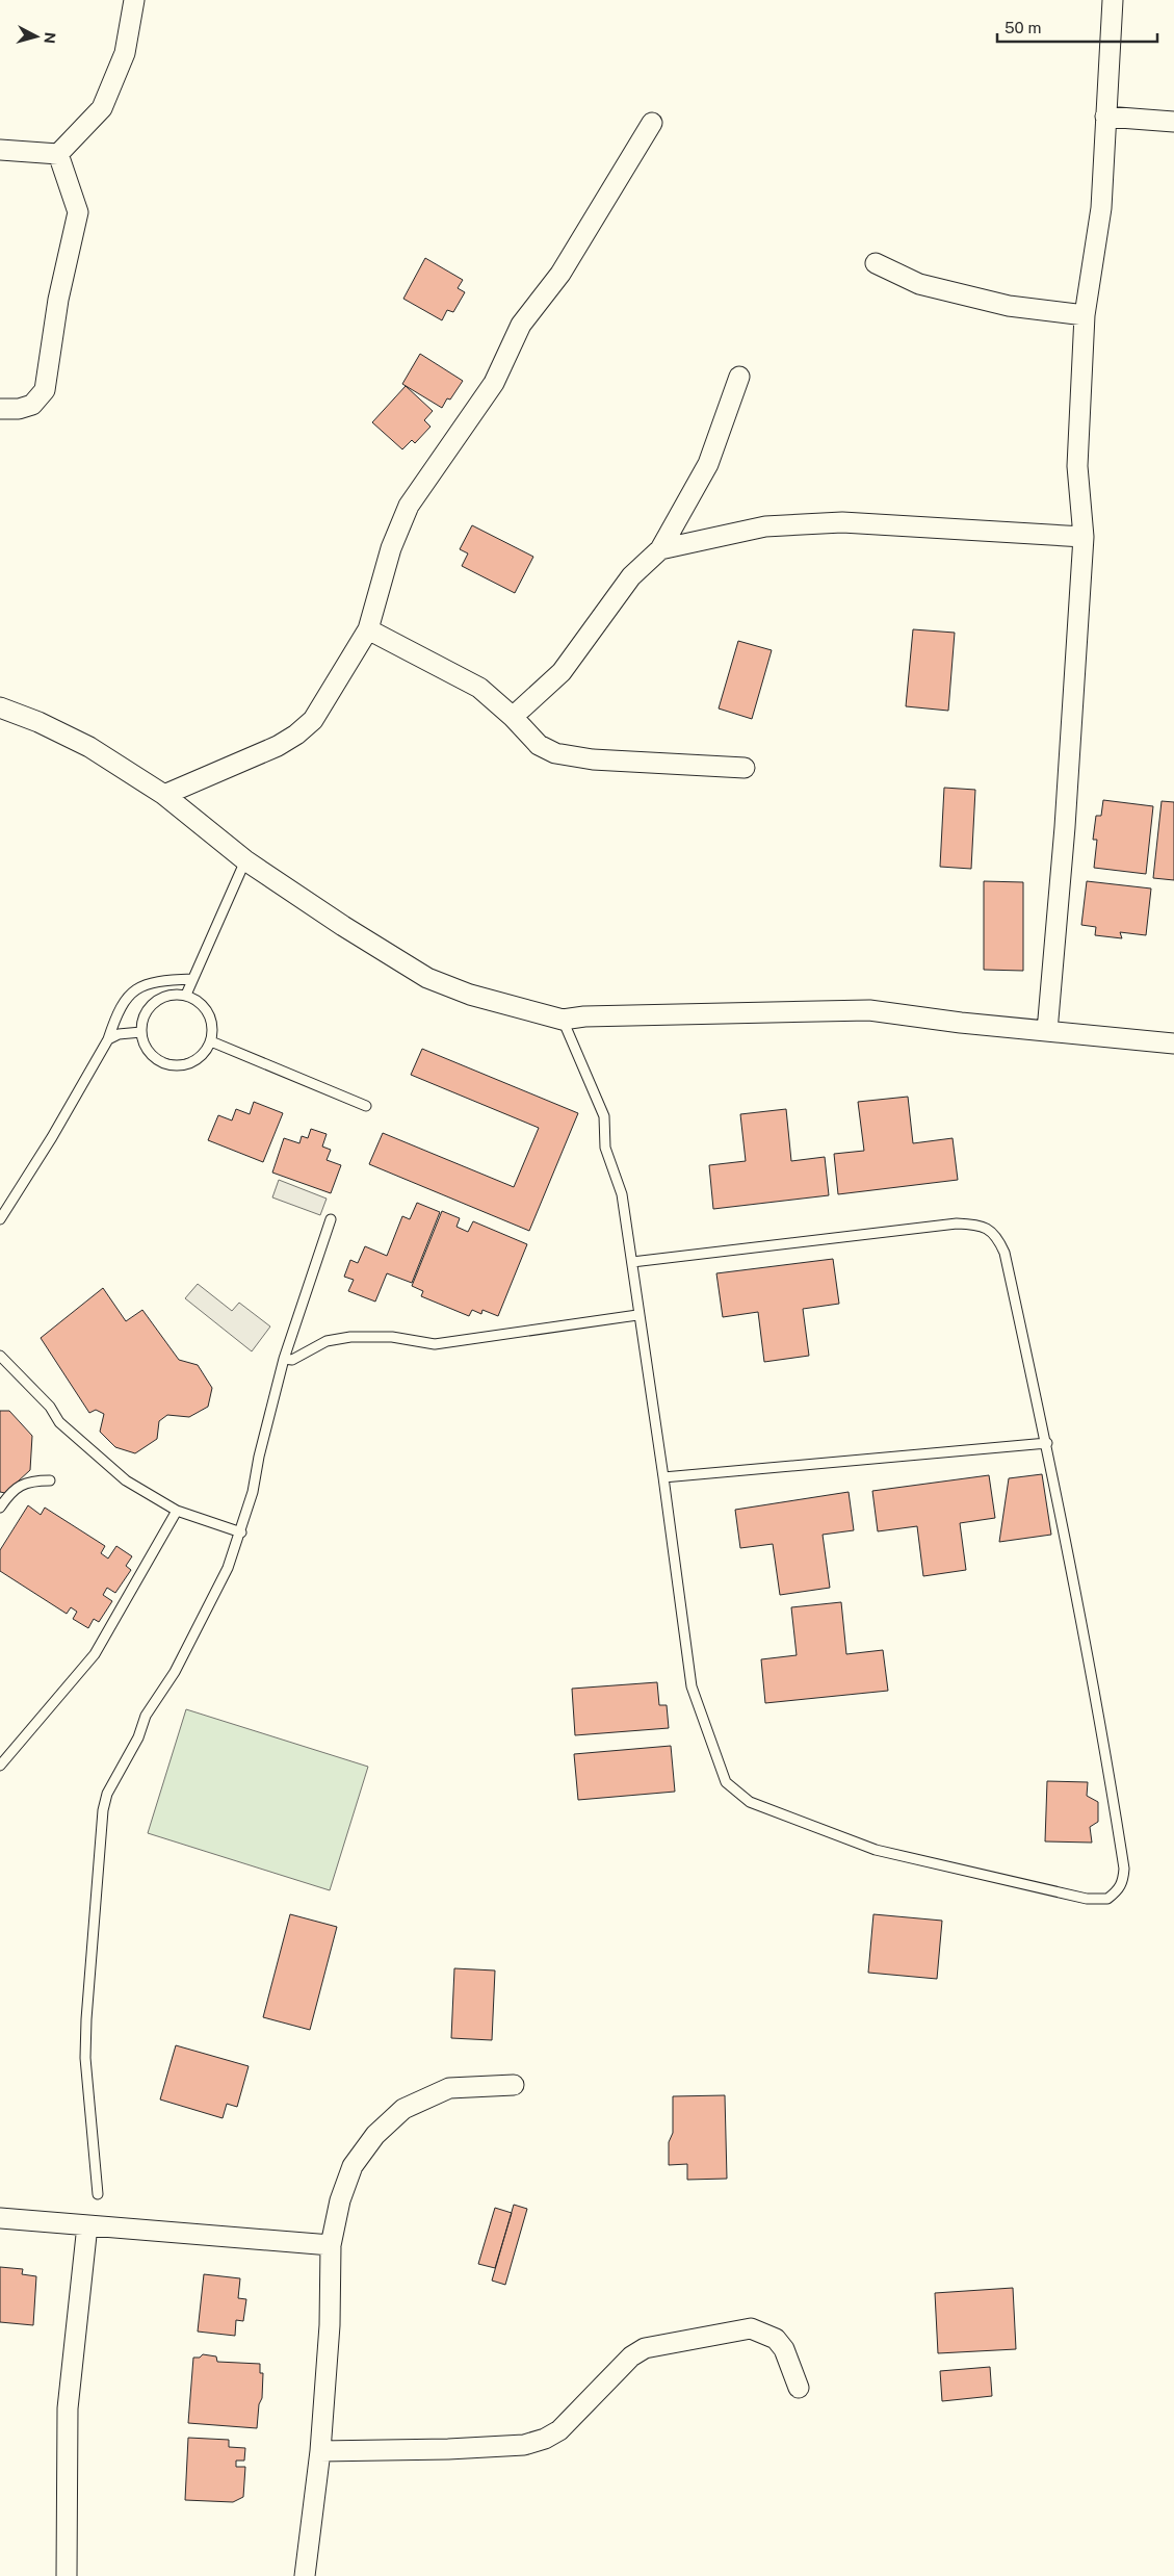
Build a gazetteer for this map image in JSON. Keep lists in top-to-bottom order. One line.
{"scale_bar":"50 m","north":"right"}
